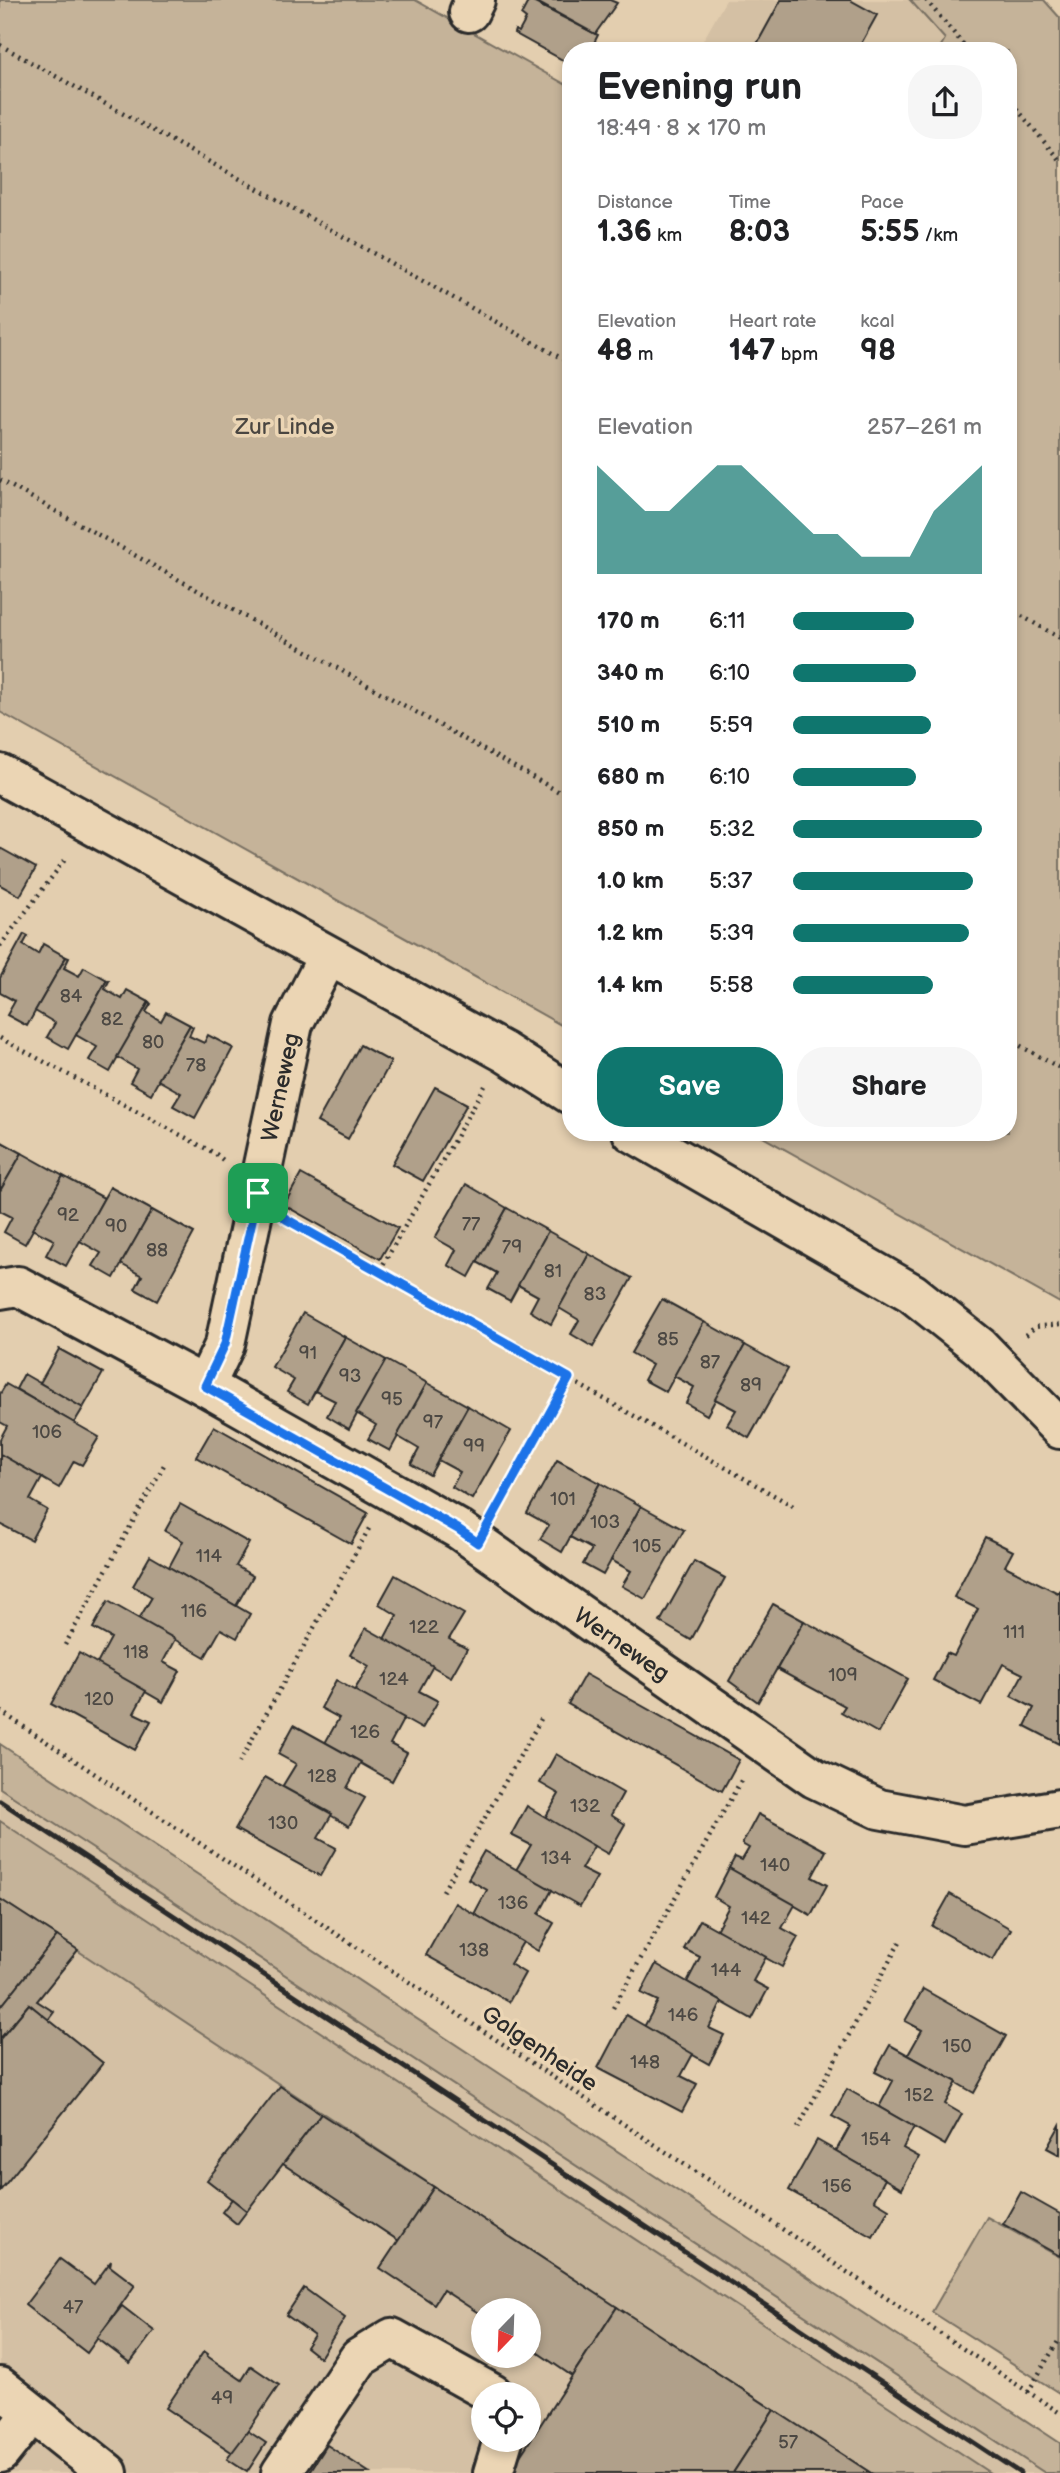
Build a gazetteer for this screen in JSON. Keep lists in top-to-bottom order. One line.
{"streets":{"street":["Werneweg"],"path":["Galgenheide"]},"parks":["Zur Linde"],"house_numbers":["84","82","80","78","92","77","90","79","88","81","83","85","91","87","93","89","95","97","106","99","101","103","105","114","116","122","111","118","109","124","120","126","128","132","130","134","140","136","142","138","144","146","150","148","152","154","156","47","49","57"],"north":"bottom left","page":{"heading":["Evening run","18:49 · 8 × 170 m"],"stats":[["Distance","1.36 km"],["Time","8:03"],["Pace","5:55 /km"],["Elevation","48 m"],["Heart rate","147 bpm"],["kcal","98"]],"chart":["Elevation","257–261 m"],"list":[{"name":"170 m","note":"6:11"},{"name":"340 m","note":"6:10"},{"name":"510 m","note":"5:59"},{"name":"680 m","note":"6:10"},{"name":"850 m","note":"5:32"},{"name":"1.0 km","note":"5:37"},{"name":"1.2 km","note":"5:39"},{"name":"1.4 km","note":"5:58"}],"buttons":["Save","Share"]}}
